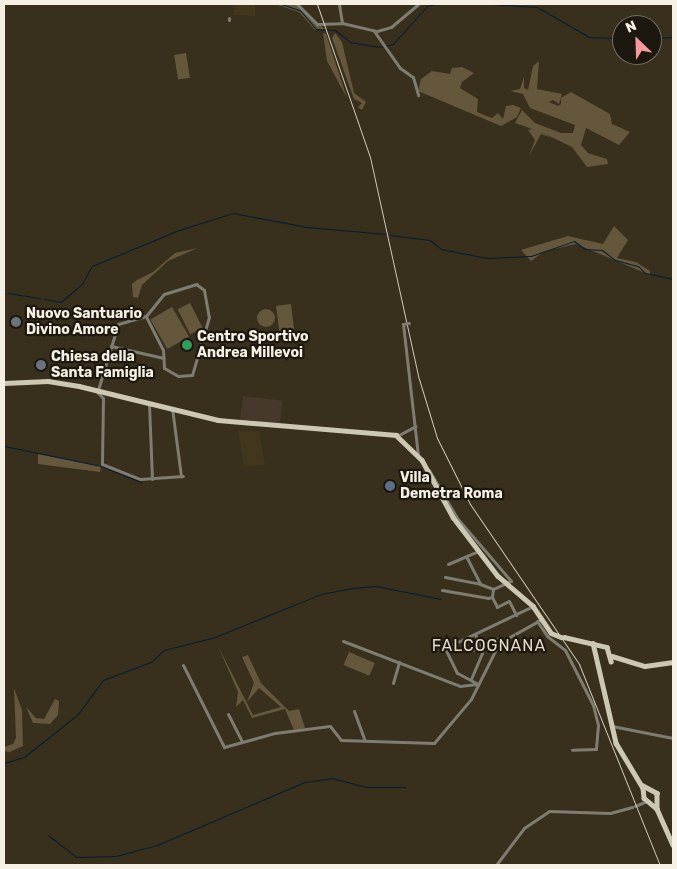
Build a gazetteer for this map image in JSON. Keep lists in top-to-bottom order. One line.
{"districts":["FALCOGNANA"],"places":["Nuovo Santuario Divino Amore","Centro Sportivo Andrea Millevoi","Chiesa della Santa Famiglia","Villa Demetra Roma"],"north":"top left"}
